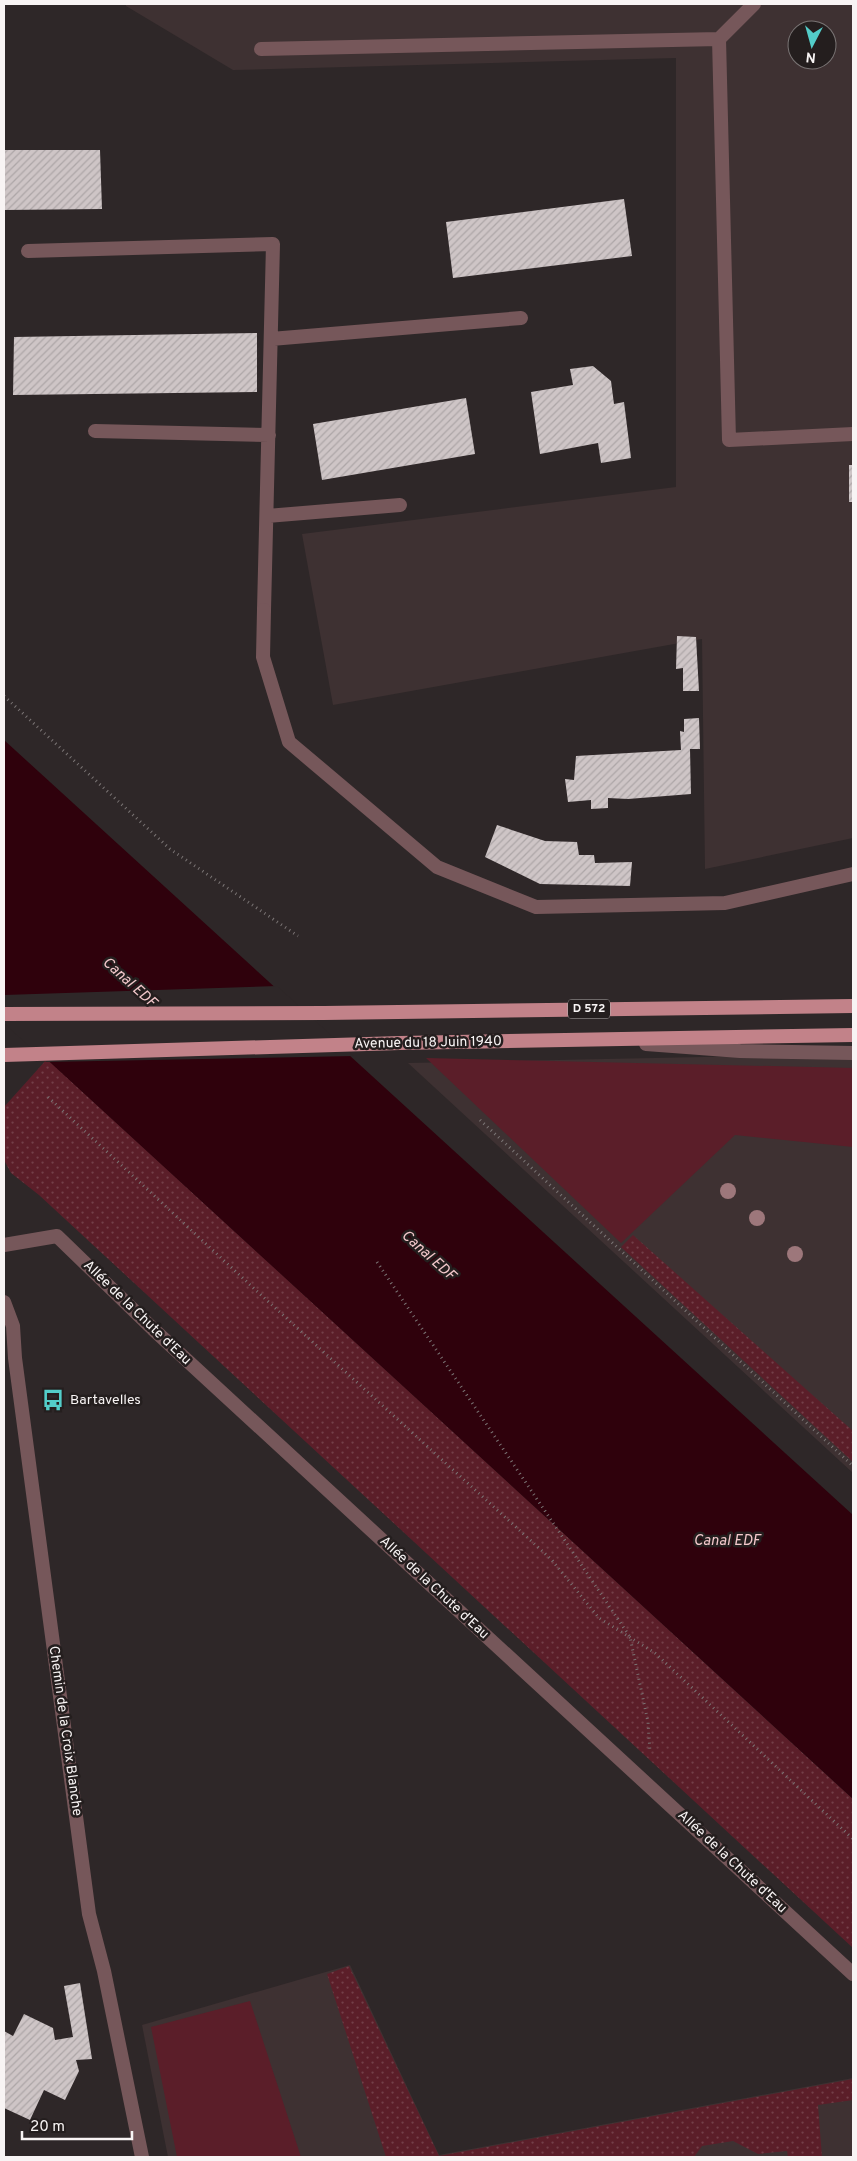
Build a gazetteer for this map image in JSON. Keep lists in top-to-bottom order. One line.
{"streets":{"main road":["D 572","Avenue du 18 Juin 1940"],"street":["Allée de la Chute d'Eau","Chemin de la Croix Blanche"]},"water":["Canal EDF"],"places":{"bus stop":["Bartavelles"]},"scale_bar":"20 m","north":"bottom"}
